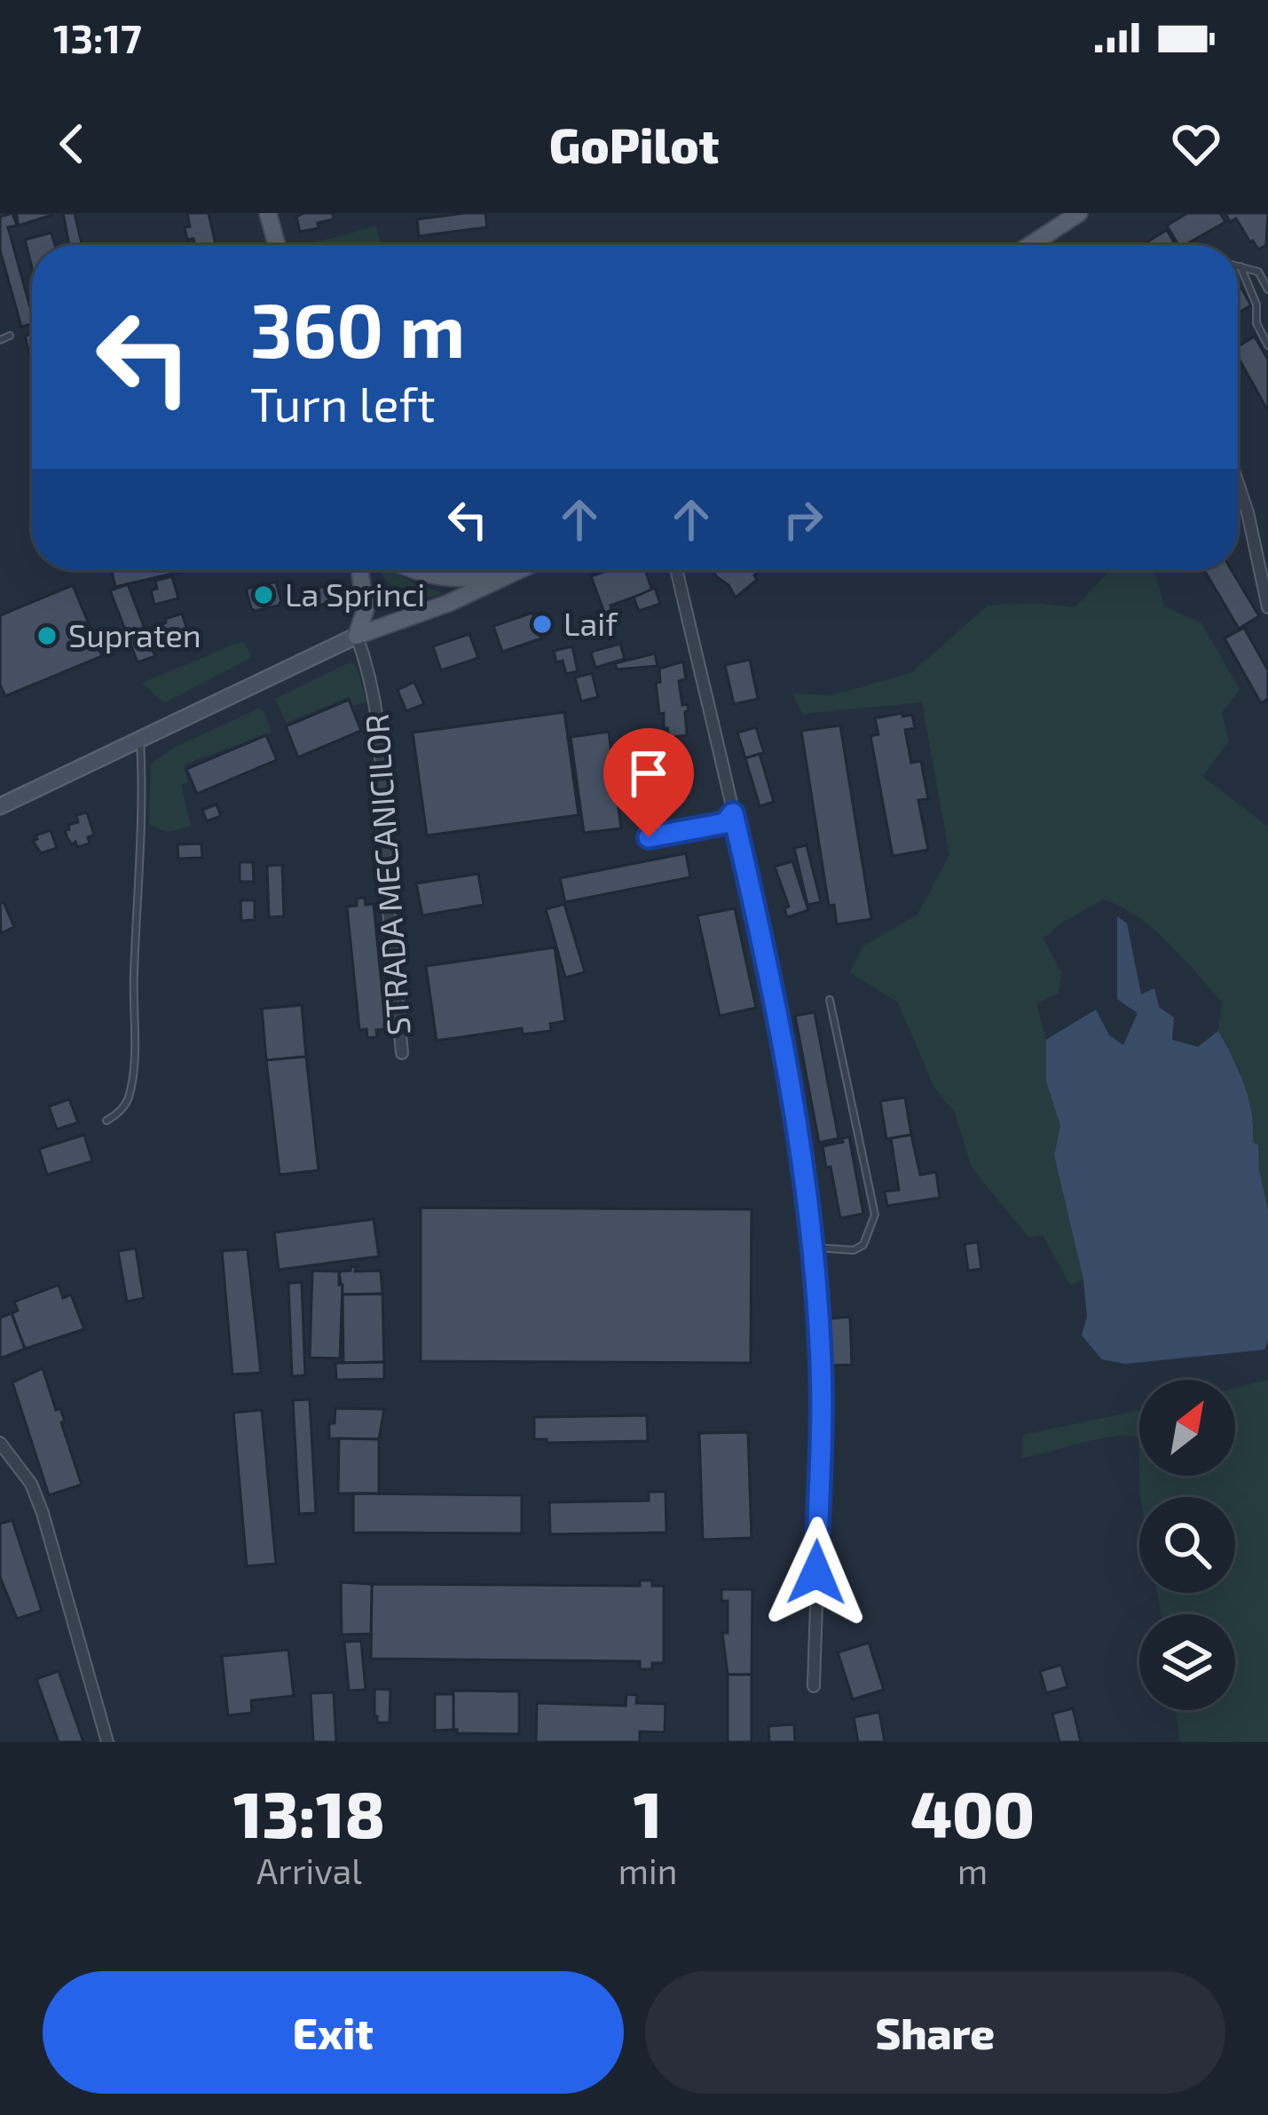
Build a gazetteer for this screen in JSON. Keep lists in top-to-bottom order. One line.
{"streets":{"street":["STRADA MECANICILOR"]},"places":["La Sprinci","Laif","Supraten"],"north":"top right","page":{"status":"13:17","header":"GoPilot","turn":["360 m","Turn left"],"eta":["13:18","Arrival","1","min","400","m"],"buttons":["Exit","Share"]}}
